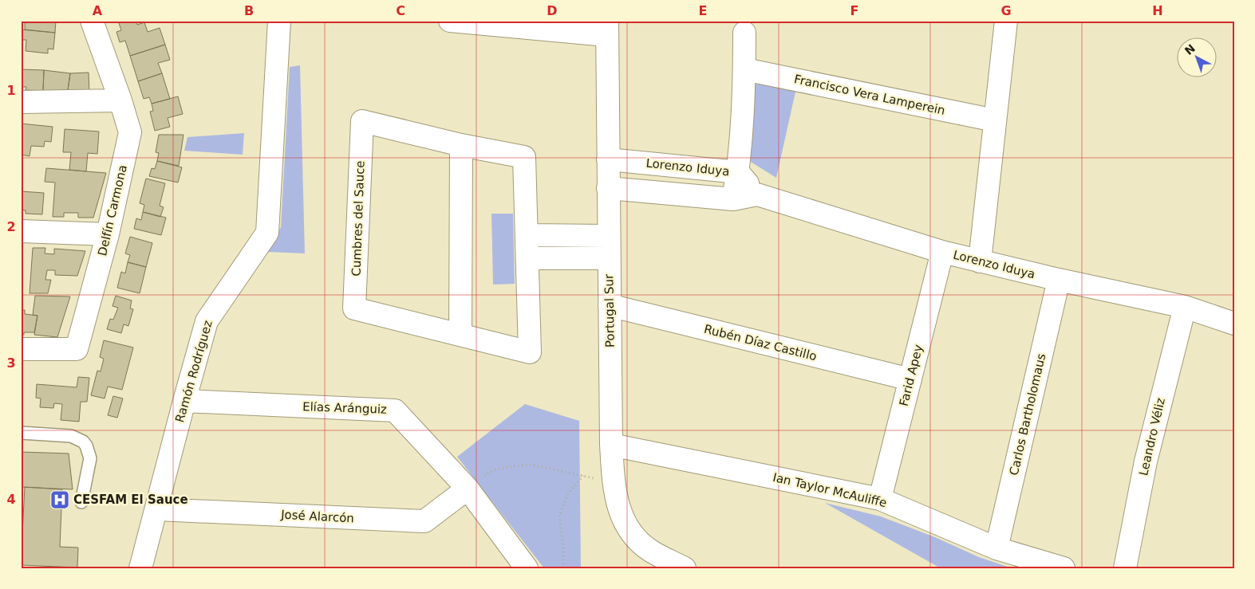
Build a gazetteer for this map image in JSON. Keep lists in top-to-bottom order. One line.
{"streets":{"street":["Francisco Vera Lamperein","Lorenzo Iduya","Delfín Carmona","Cumbres del Sauce","Portugal Sur","Rubén Díaz Castillo","Ramón Rodríguez","Farid Apey","Elías Aránguiz","Carlos Bartholomaus","Leandro Véliz","Ian Taylor McAuliffe","José Alarcón"]},"crossings":[["Lorenzo Iduya","Portugal Sur"],["Lorenzo Iduya","Farid Apey"],["Lorenzo Iduya","Carlos Bartholomaus"],["Lorenzo Iduya","Leandro Véliz"],["Portugal Sur","Rubén Díaz Castillo"],["Portugal Sur","Ian Taylor McAuliffe"],["Rubén Díaz Castillo","Farid Apey"],["Ramón Rodríguez","Elías Aránguiz"],["Ramón Rodríguez","José Alarcón"],["Farid Apey","Ian Taylor McAuliffe"],["Elías Aránguiz","José Alarcón"],["Carlos Bartholomaus","Ian Taylor McAuliffe"]],"places":{"hospital":["CESFAM El Sauce"]},"north":"top left","grid":{"columns":["A","B","C","D","E","F","G","H"],"rows":["1","2","3","4"]}}
